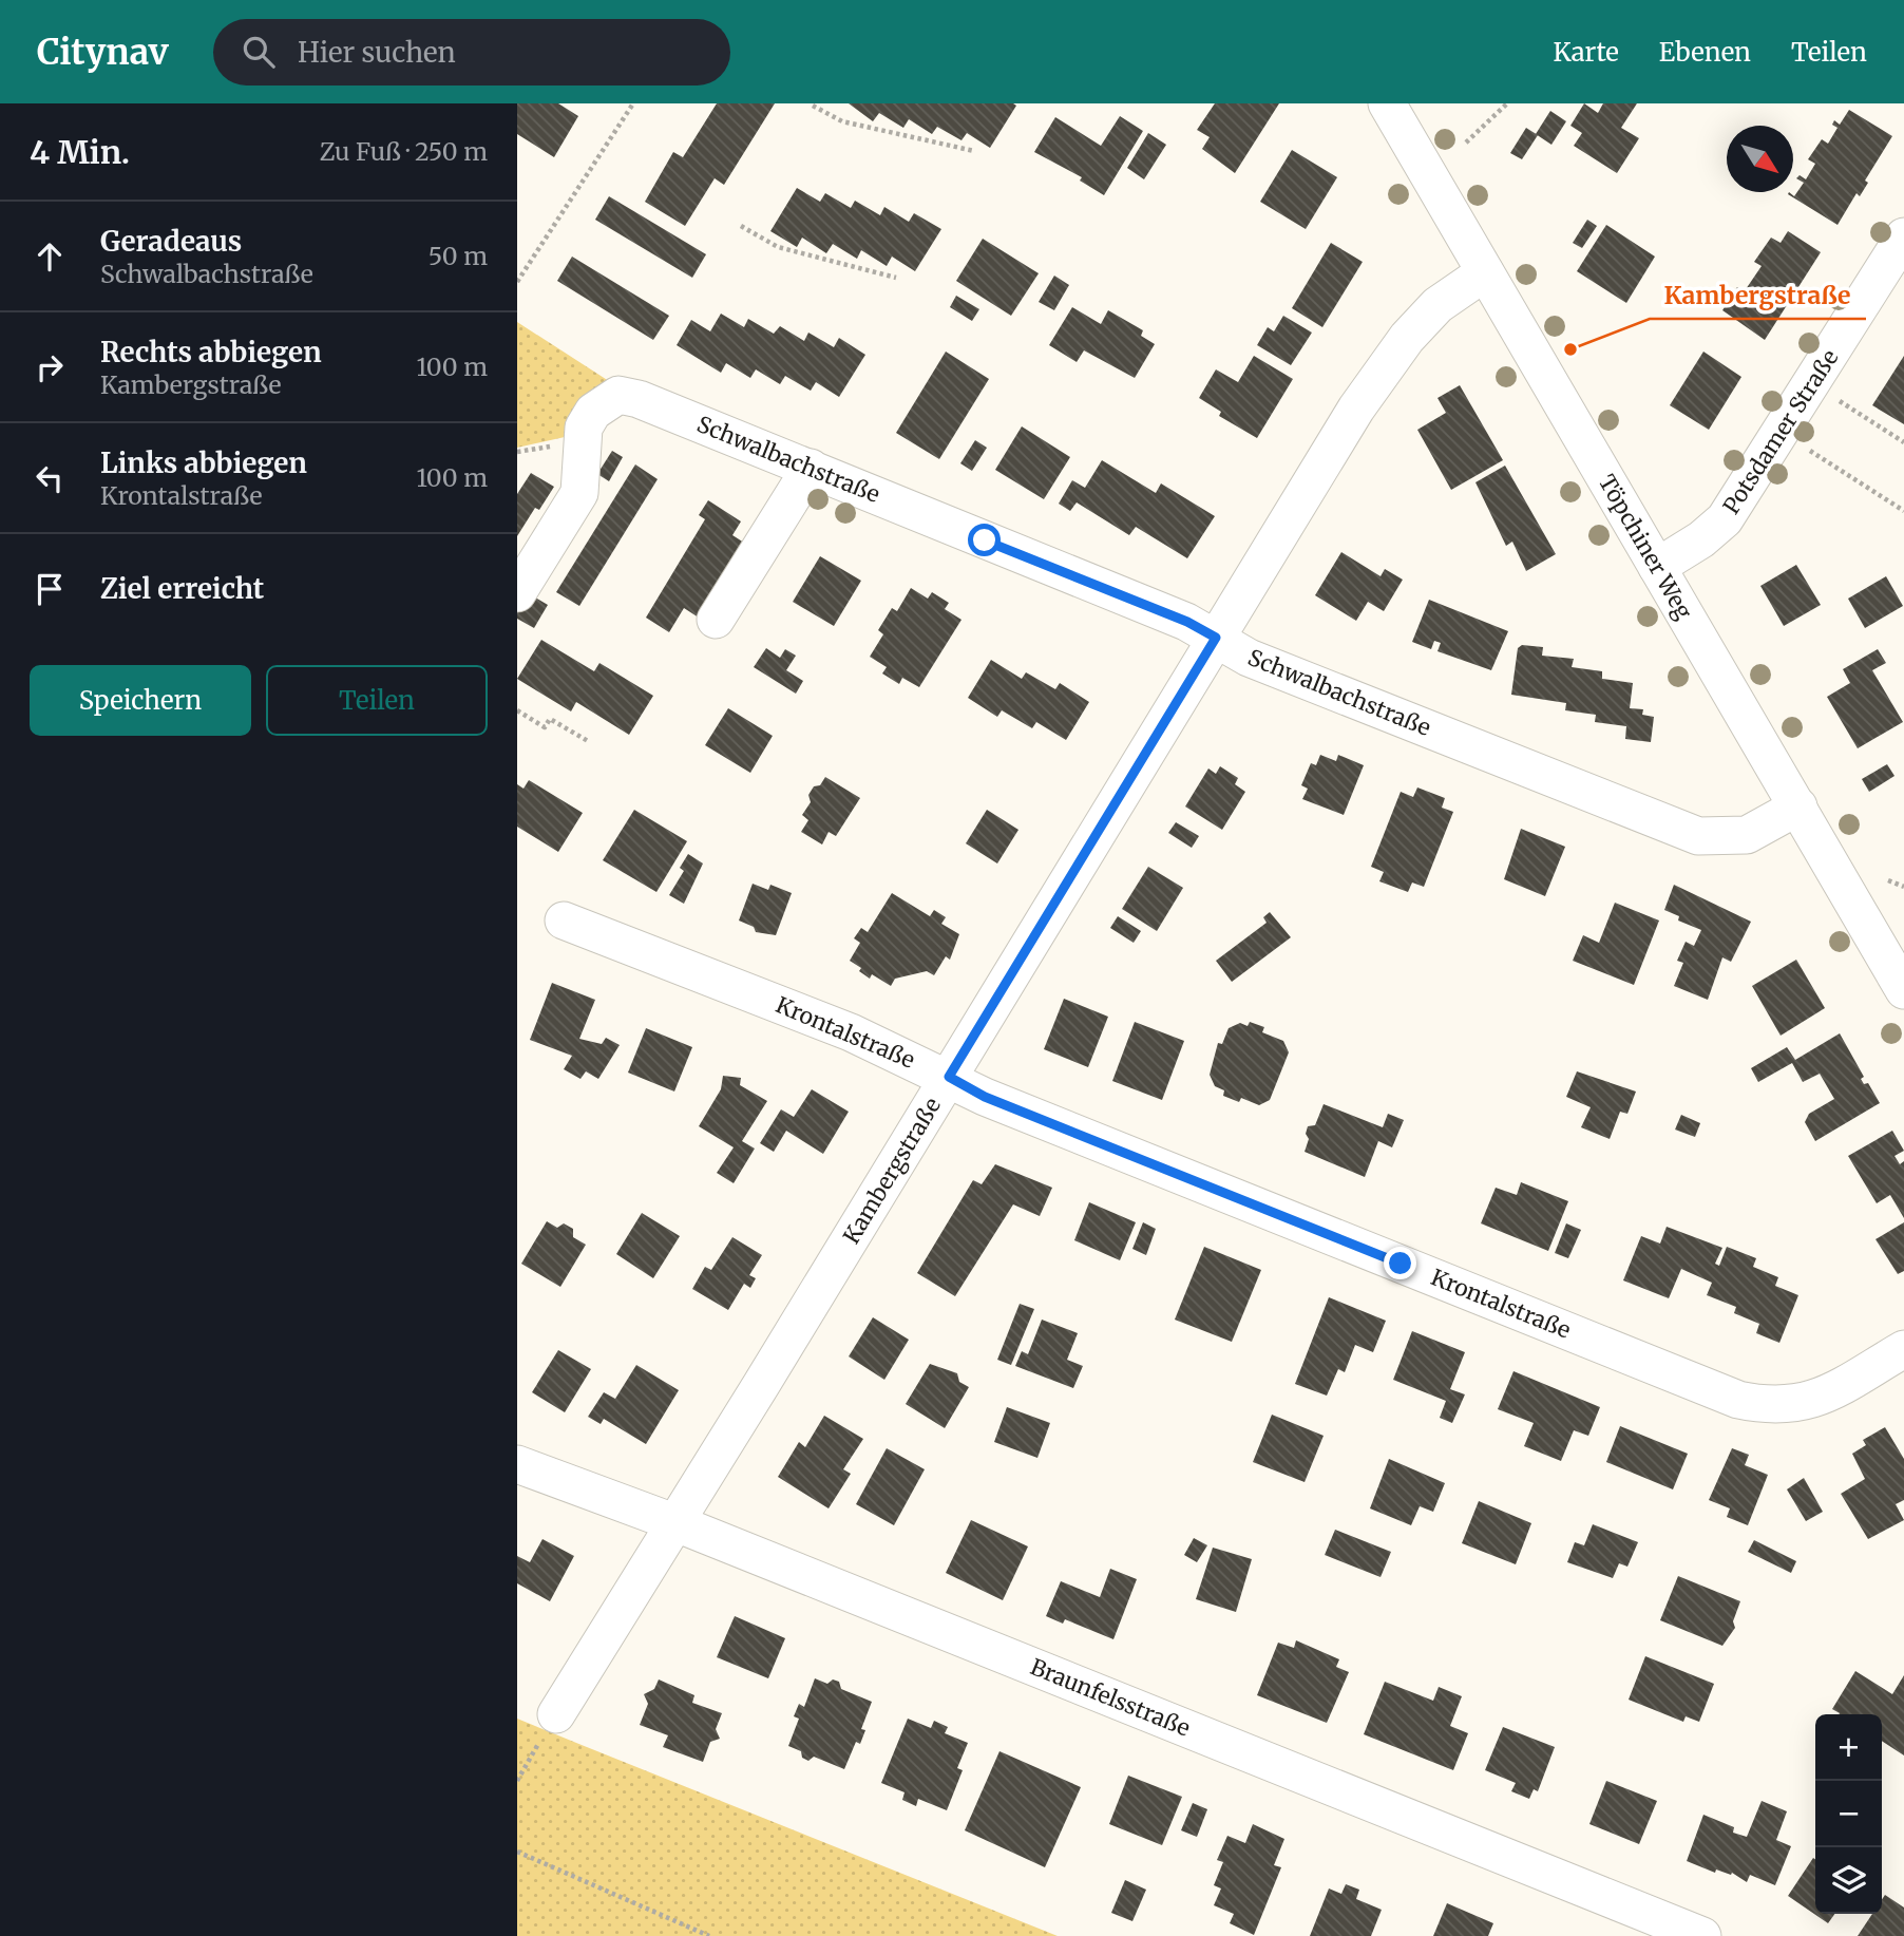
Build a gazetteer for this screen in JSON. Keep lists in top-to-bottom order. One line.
{"streets":{"street":["Potsdamer Straße","Schwalbachstraße","Töpchiner Weg","Krontalstraße","Kambergstraße","Braunfelsstraße"]},"crossings":[["Potsdamer Straße","Töpchiner Weg"],["Schwalbachstraße","Töpchiner Weg"],["Schwalbachstraße","Kambergstraße"],["Töpchiner Weg","Kambergstraße"],["Krontalstraße","Kambergstraße"],["Kambergstraße","Braunfelsstraße"]],"places":["Kambergstraße"],"north":"bottom right","page":{"header":"Citynav","search":"Hier suchen","nav":["Karte","Ebenen","Teilen"],"heading":["4 Min.","Zu Fuß · 250 m"],"list":[["Geradeaus","Schwalbachstraße","50 m"],["Rechts abbiegen","Kambergstraße","100 m"],["Links abbiegen","Krontalstraße","100 m"],"Ziel erreicht"],"buttons":["Speichern","Teilen"],"map_buttons":["+","−"]}}
